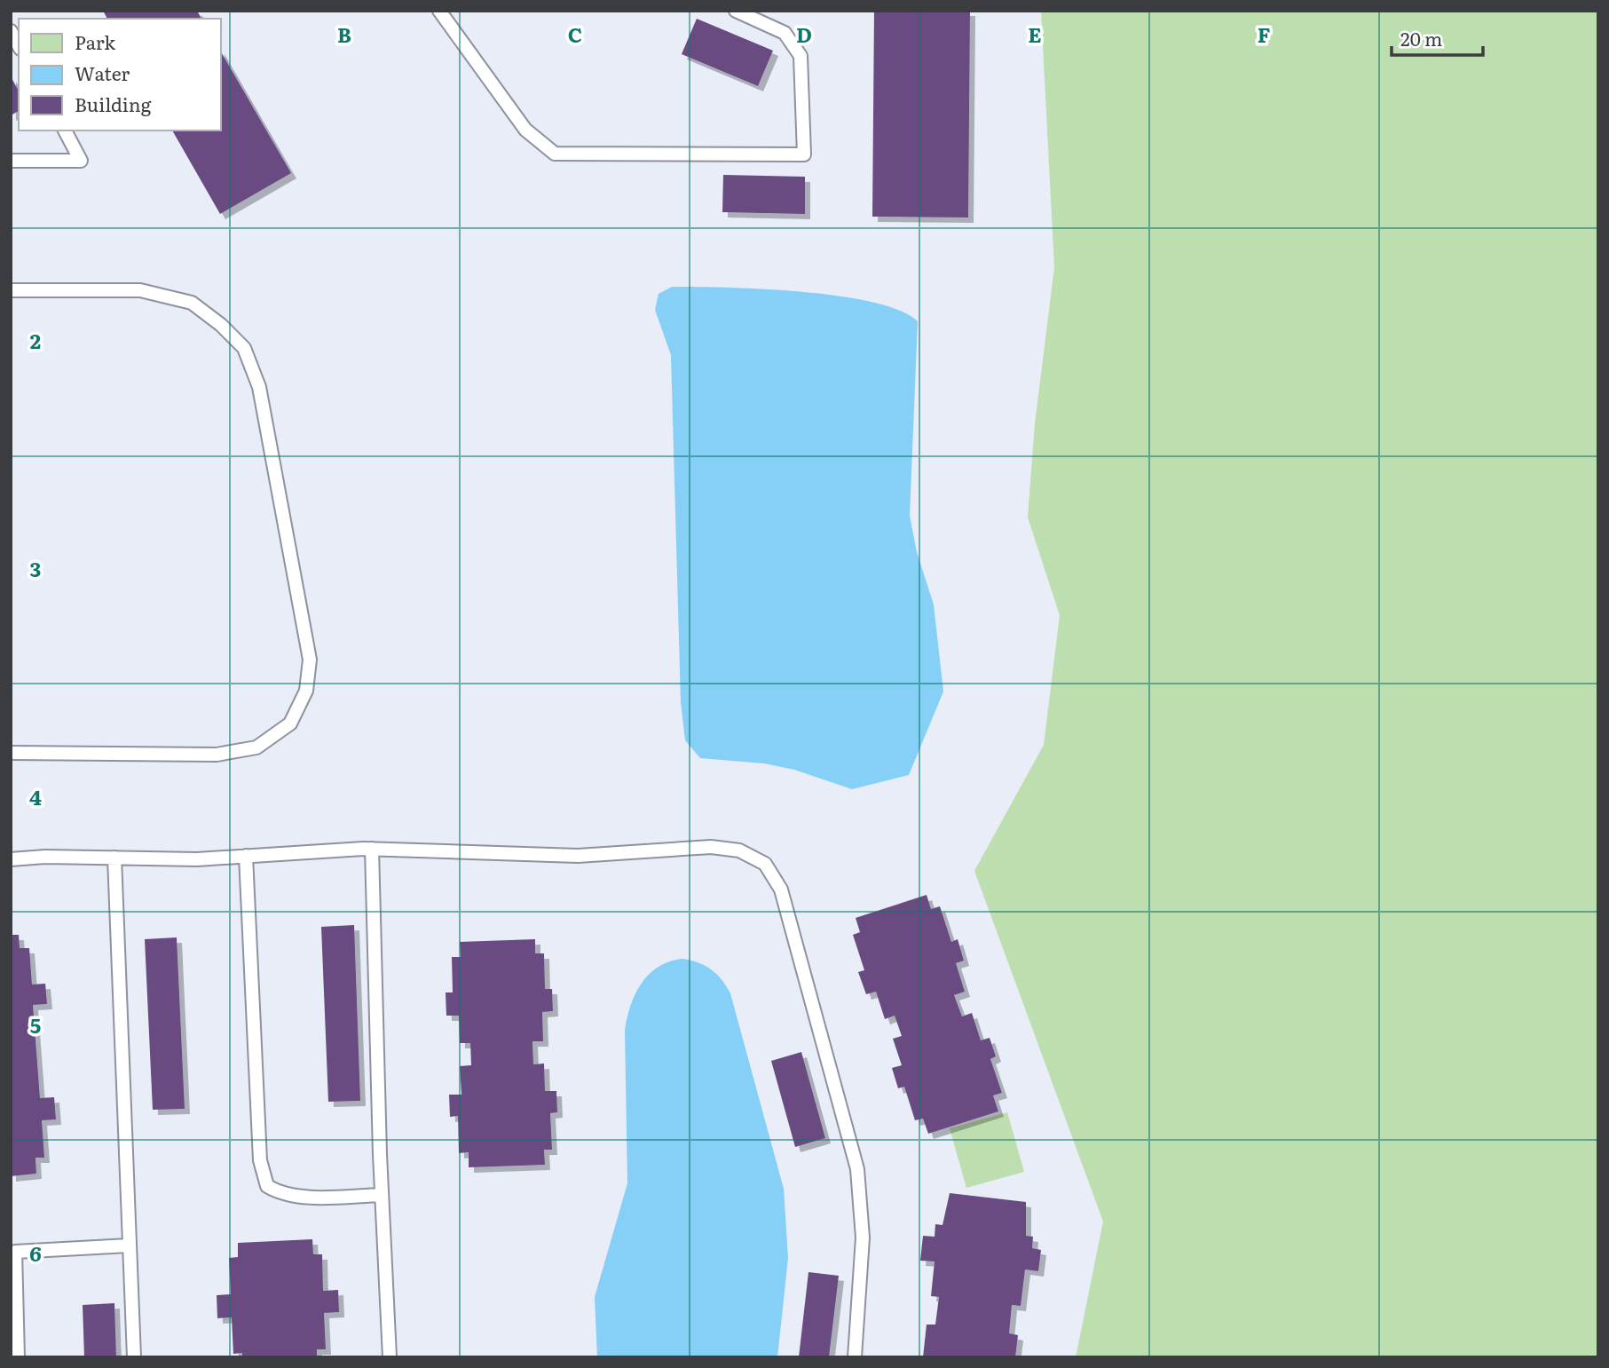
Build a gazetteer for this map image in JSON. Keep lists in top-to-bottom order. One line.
{"legend":["Park","Water","Building"],"scale_bar":"20 m","grid":{"columns":["B","C","D","E","F"],"rows":["2","3","4","5","6"]}}
